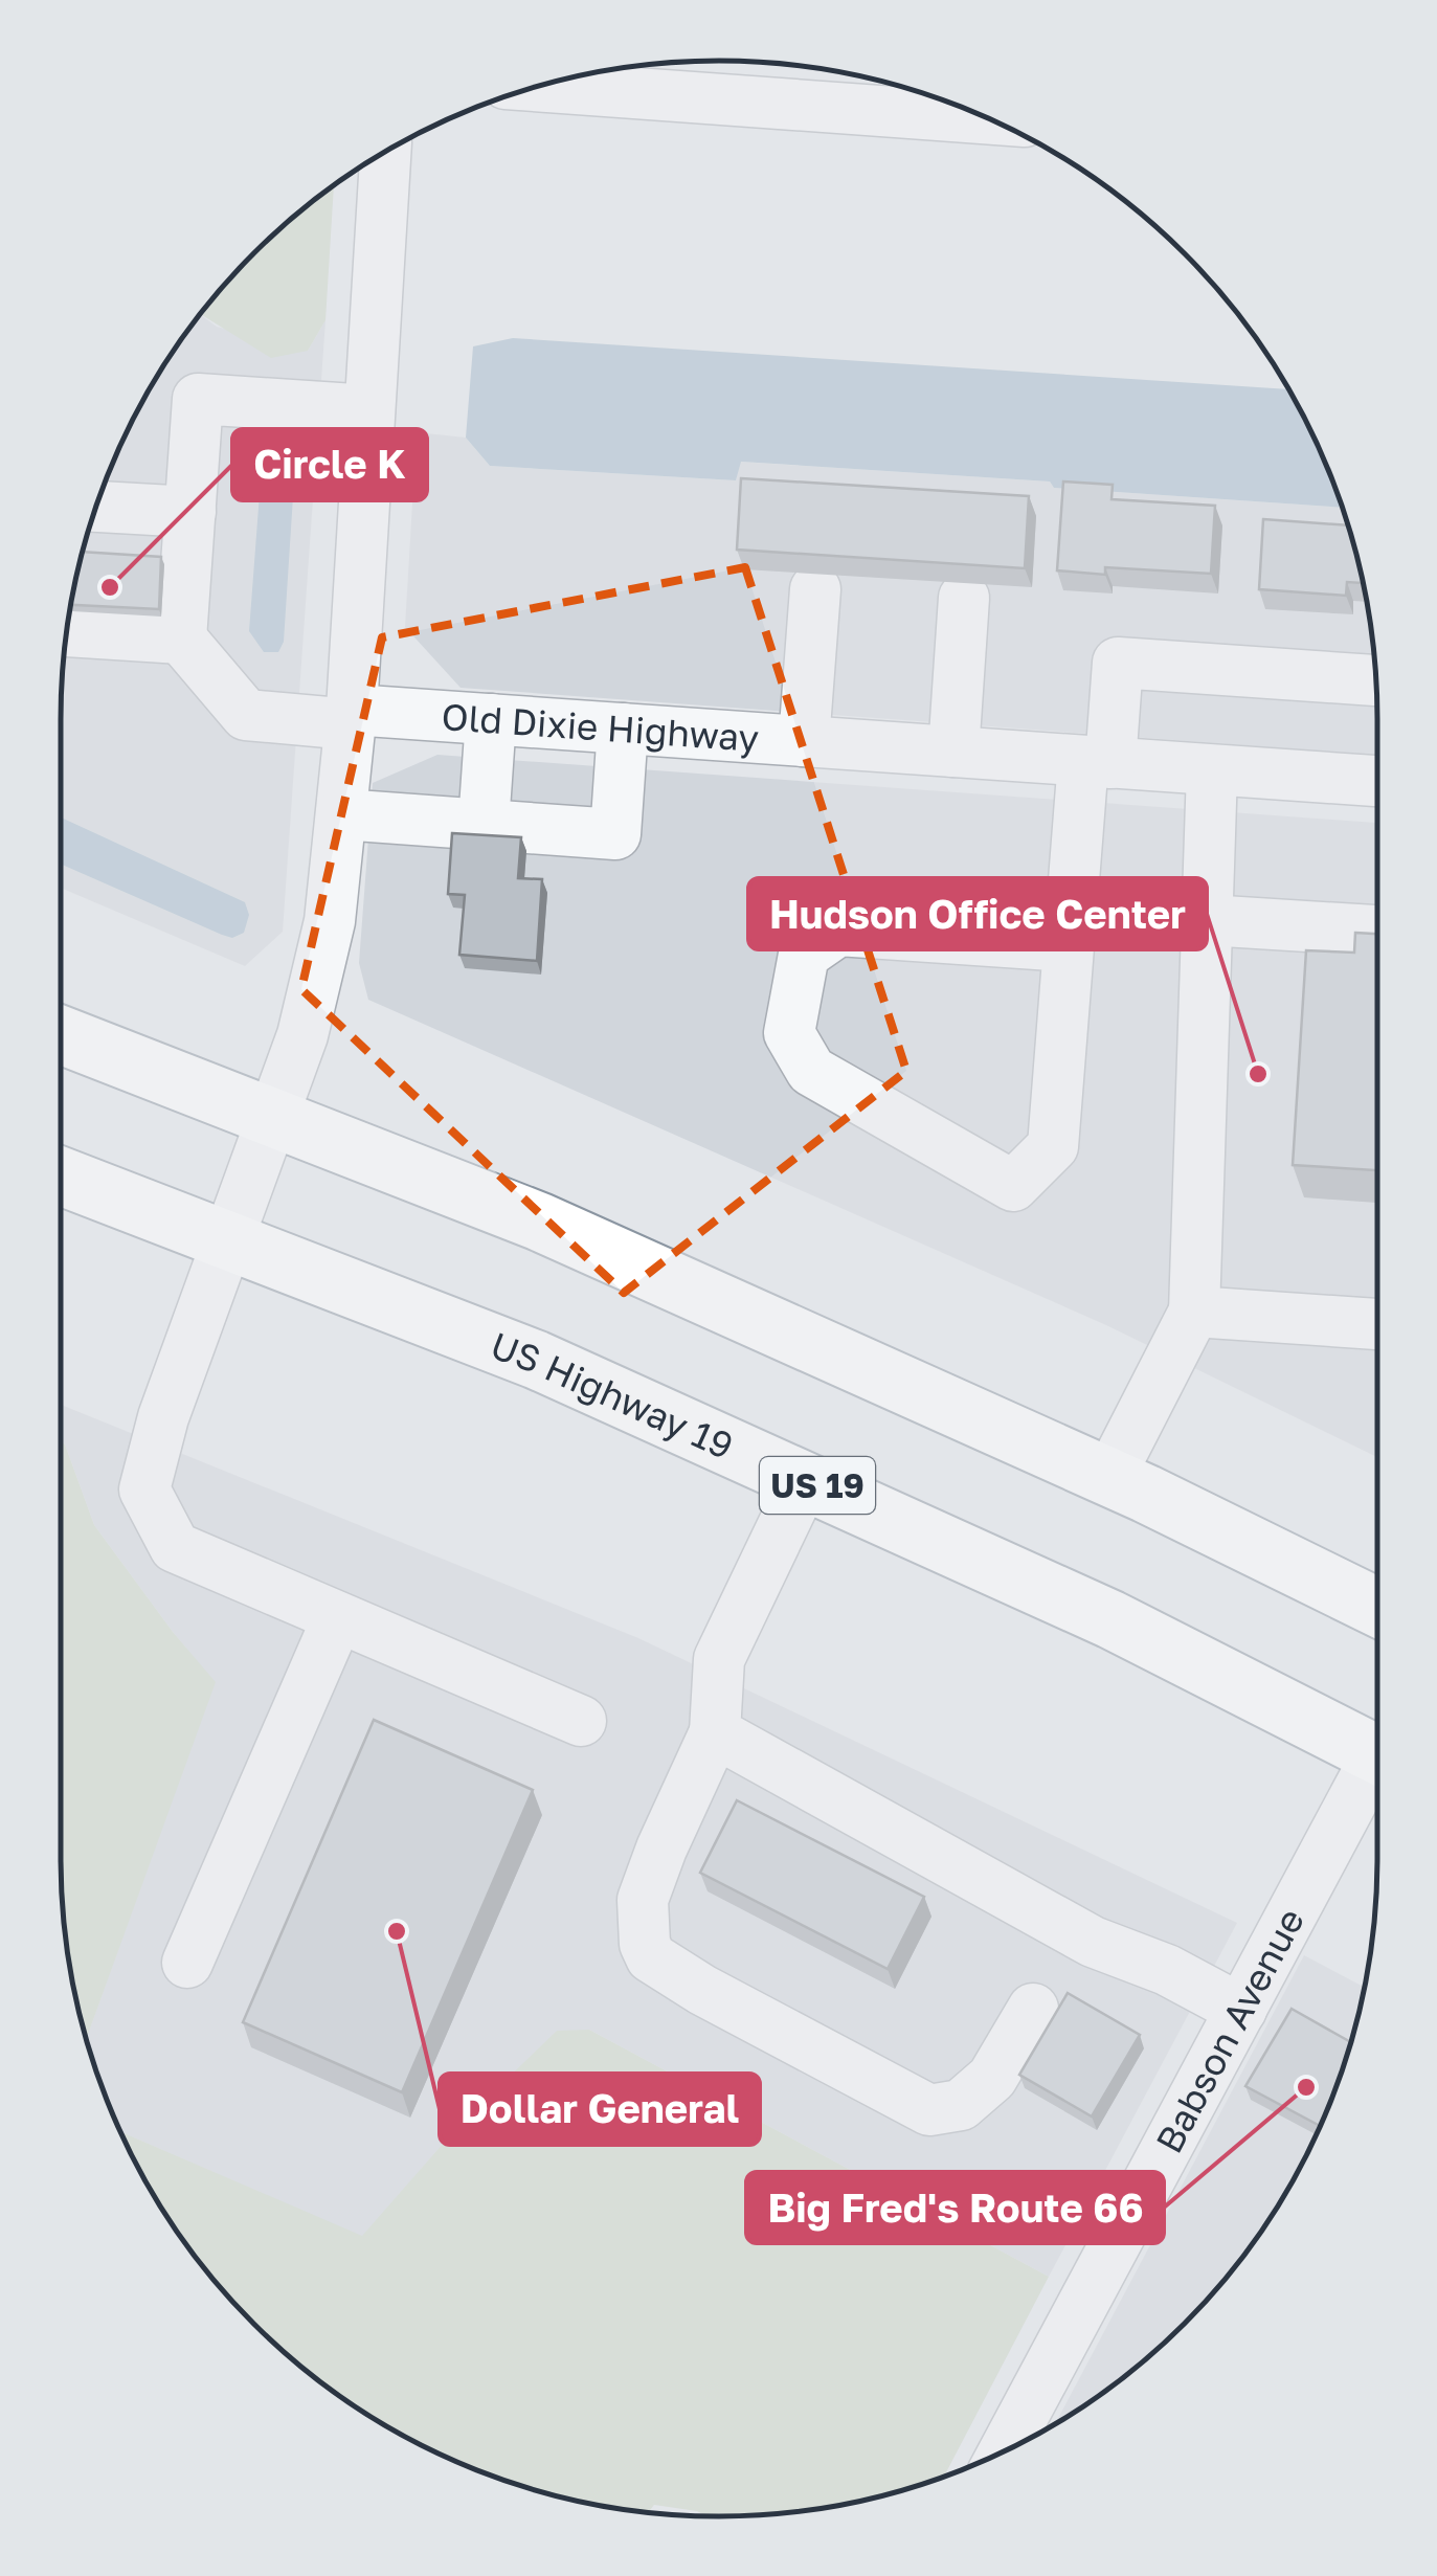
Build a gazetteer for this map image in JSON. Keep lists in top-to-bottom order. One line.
{"streets":{"highway":["US Highway 19","US 19"],"street":["Old Dixie Highway","Babson Avenue"]},"places":["Circle K","Hudson Office Center","Dollar General","Big Fred's Route 66"]}
